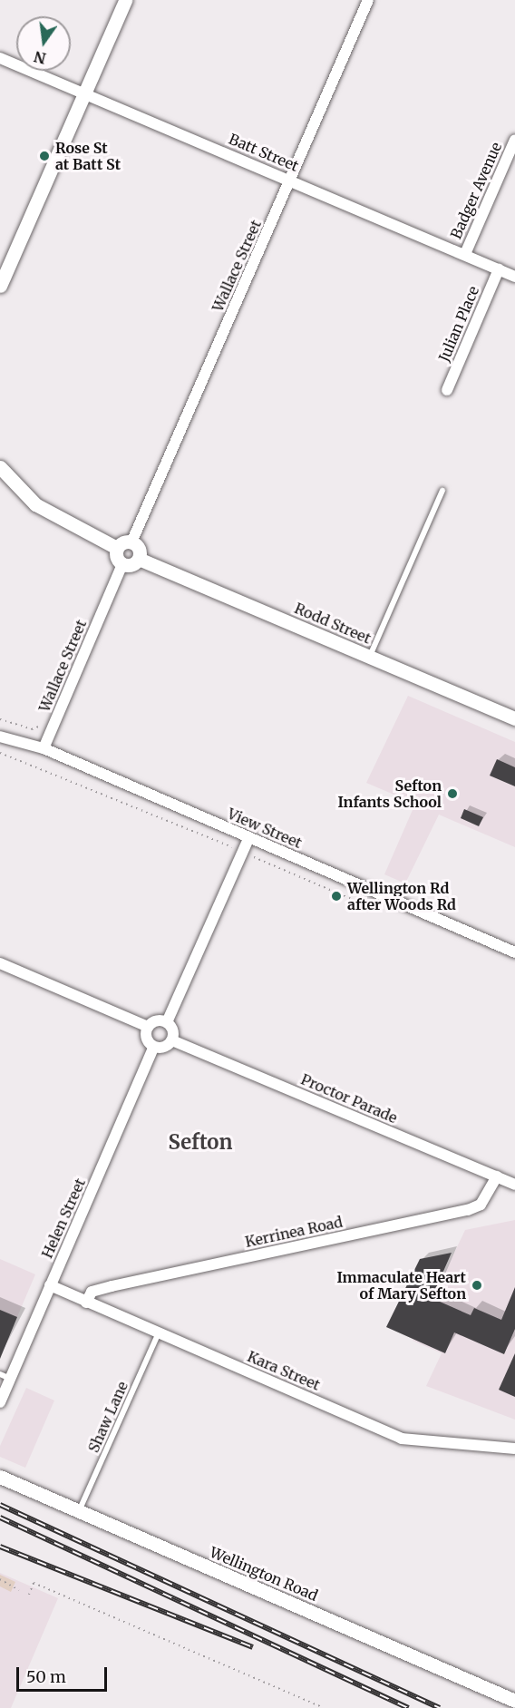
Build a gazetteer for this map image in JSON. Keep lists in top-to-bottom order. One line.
{"streets":{"street":["Batt Street","Badger Avenue","Wallace Street","Julian Place","Rodd Street","View Street","Proctor Parade","Helen Street","Kerrinea Road","Kara Street","Wellington Road"],"lane":["Shaw Lane"]},"crossings":[["Batt Street","Badger Avenue"],["Batt Street","Wallace Street"],["Batt Street","Julian Place"],["Wallace Street","View Street"],["Proctor Parade","Helen Street"],["Proctor Parade","Kerrinea Road"],["Helen Street","Kara Street"],["Kerrinea Road","Kara Street"],["Kara Street","Shaw Lane"],["Shaw Lane","Wellington Road"]],"districts":["Sefton"],"places":["Rose St at Batt St","Sefton Infants School","Wellington Rd after Woods Rd","Immaculate Heart of Mary Sefton"],"scale_bar":"50 m","north":"bottom"}
